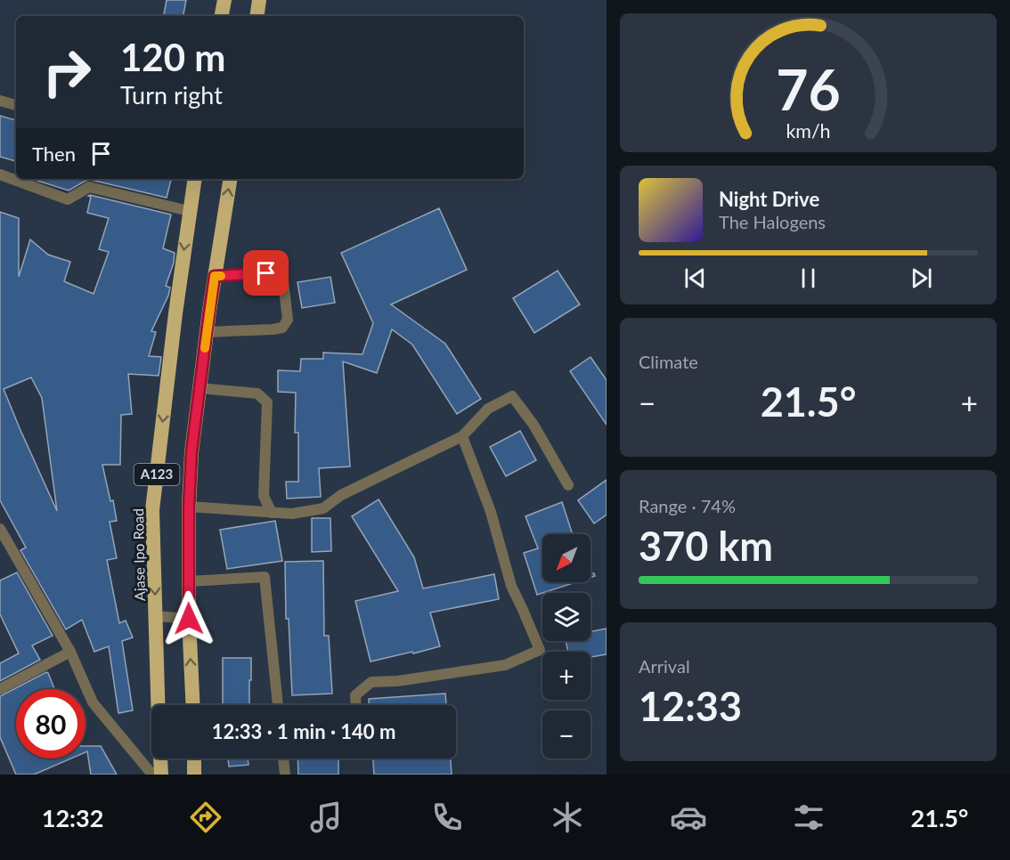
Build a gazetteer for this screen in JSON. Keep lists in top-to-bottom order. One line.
{"streets":{"highway":["A123","Ajase Ipo Road"]},"north":"bottom left","page":{"turn":["120 m","Turn right"],"then":"Then","song":["Night Drive","The Halogens"],"tile":["Climate",["Range · 74%","370 km"],["Arrival","12:33"]],"heat":["−","21.5°","+"],"map_buttons":["+","−"],"limit":"80","trip":"12:33 · 1 min · 140 m","tabs":["12:32","21.5°"],"gauge":["76","km/h"]}}
